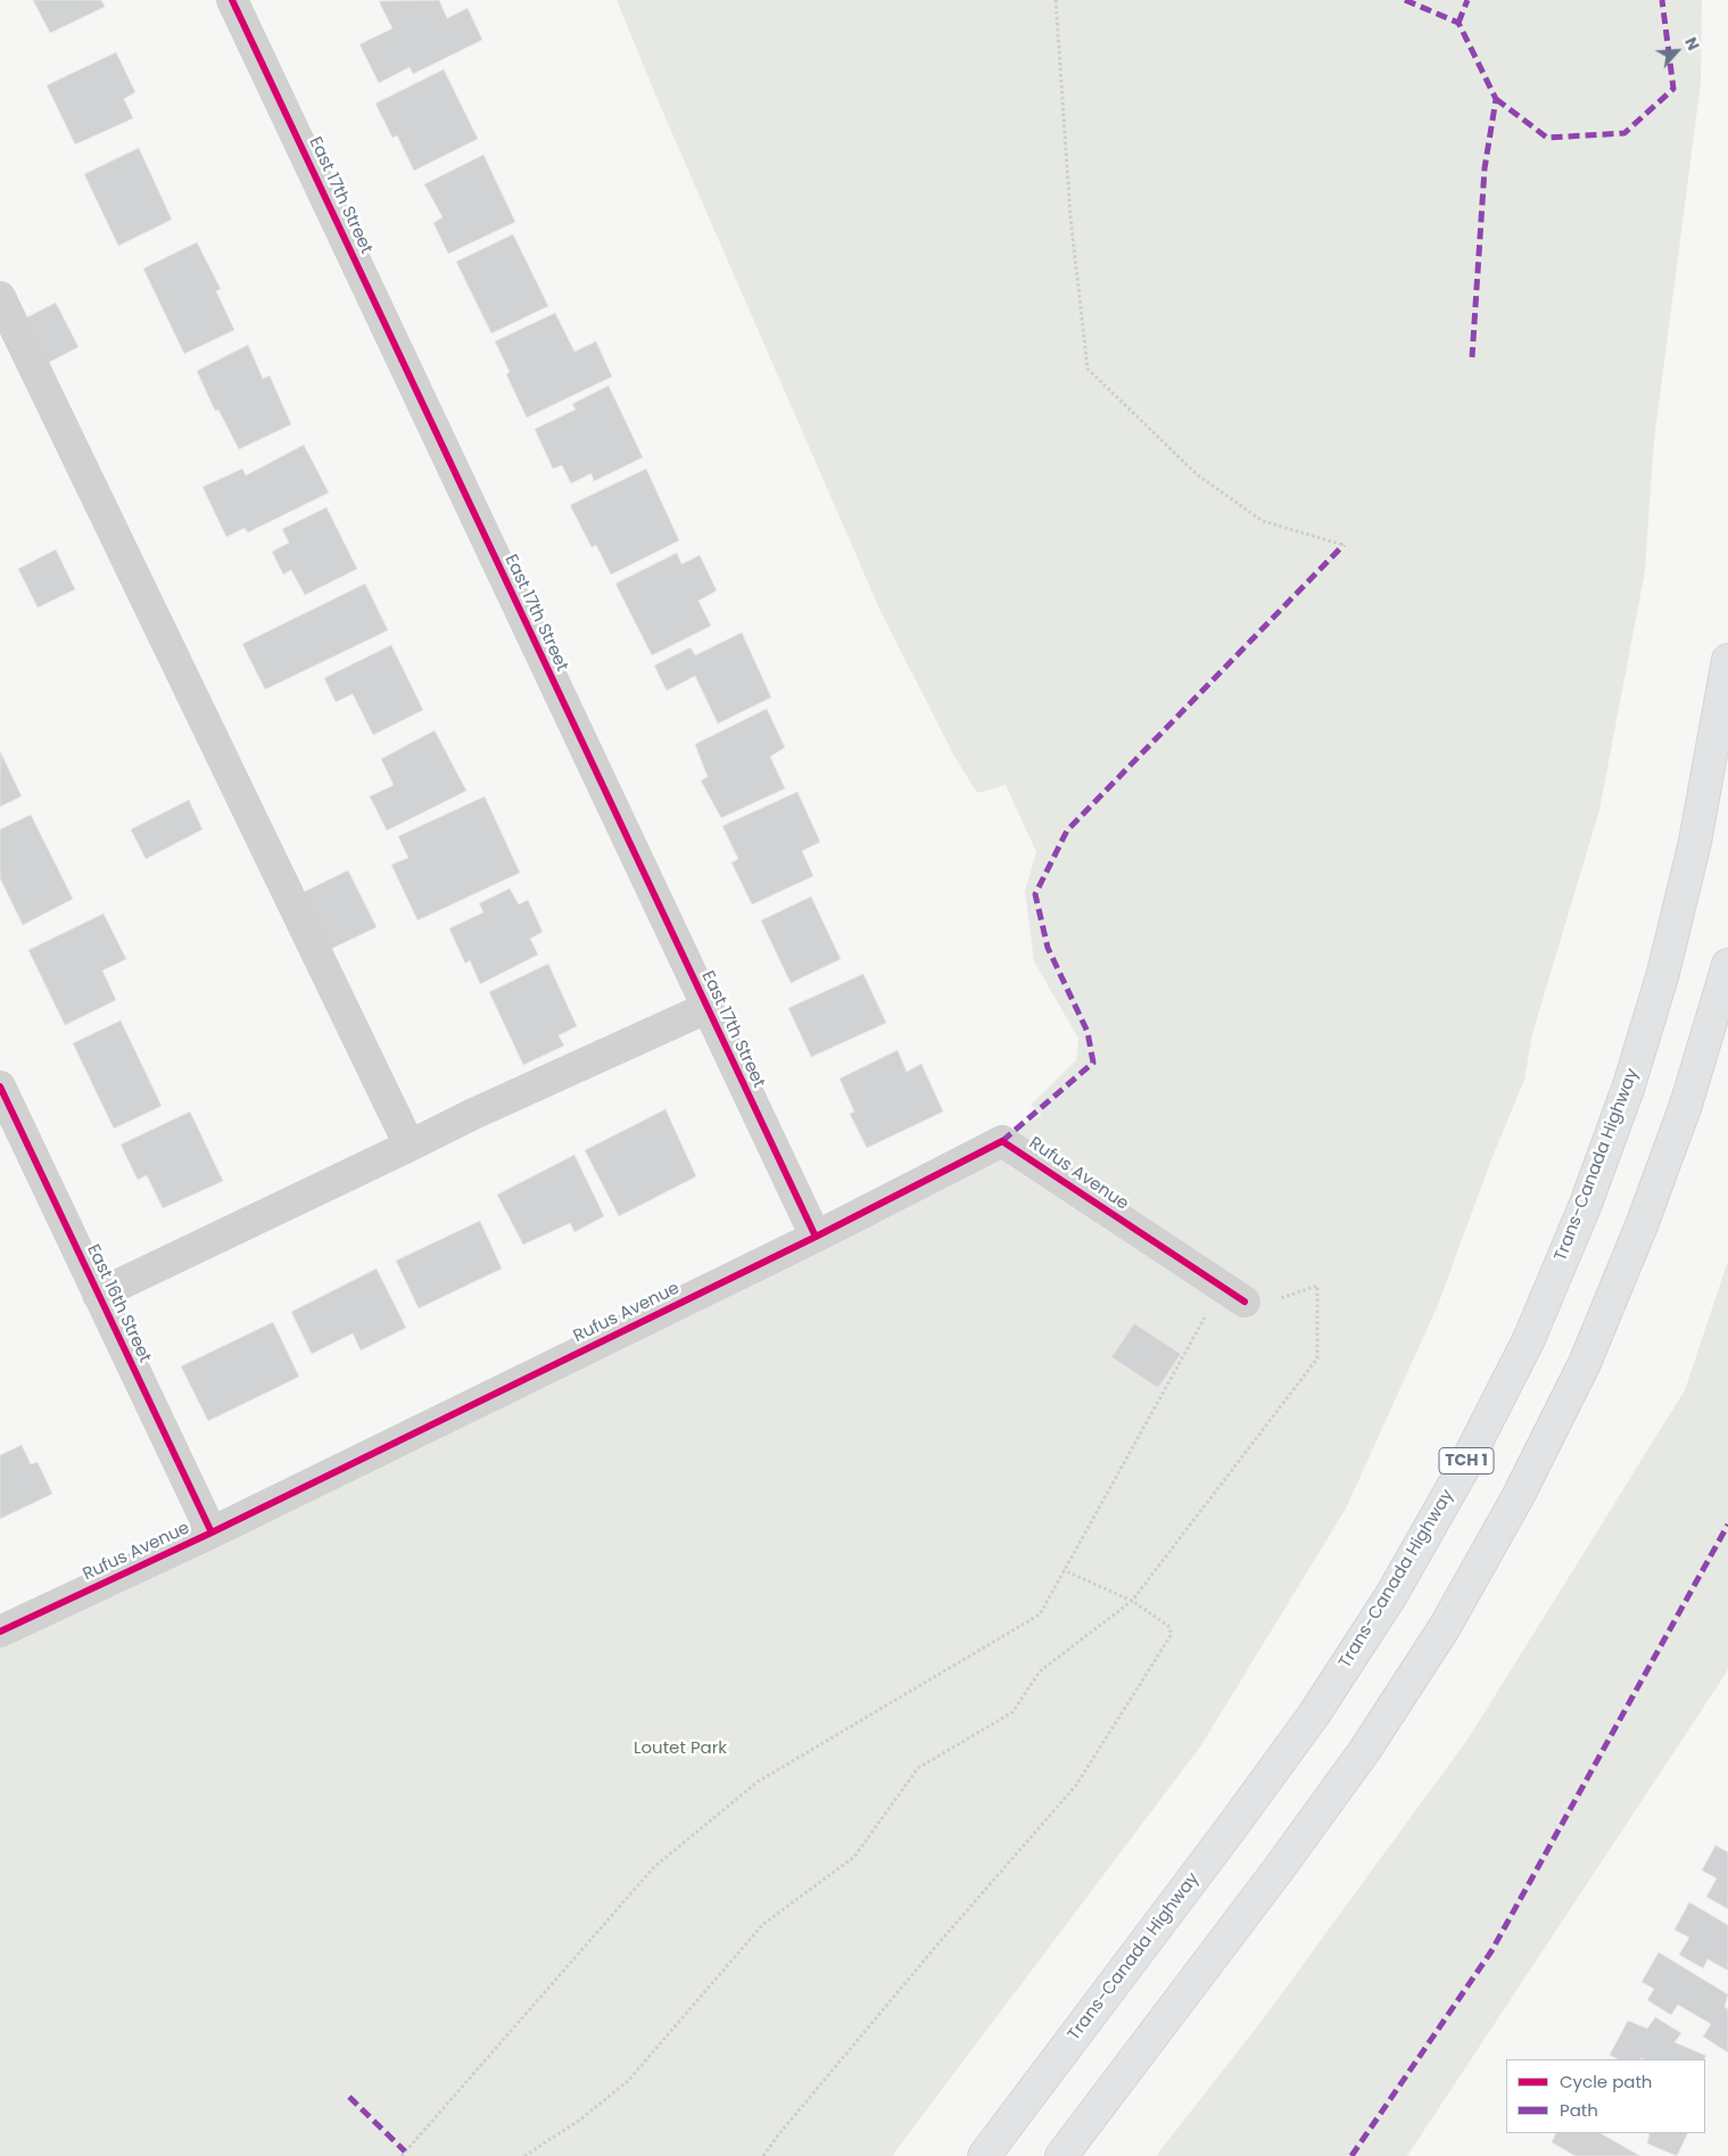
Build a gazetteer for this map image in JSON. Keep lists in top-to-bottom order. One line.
{"streets":{"highway":["Trans-Canada Highway","TCH 1"],"street":["East 17th Street","Rufus Avenue","East 16th Street"]},"crossings":[["East 17th Street","Rufus Avenue"],["Rufus Avenue","East 16th Street"]],"parks":["Loutet Park"],"legend":["Cycle path","Path"],"north":"top right"}
